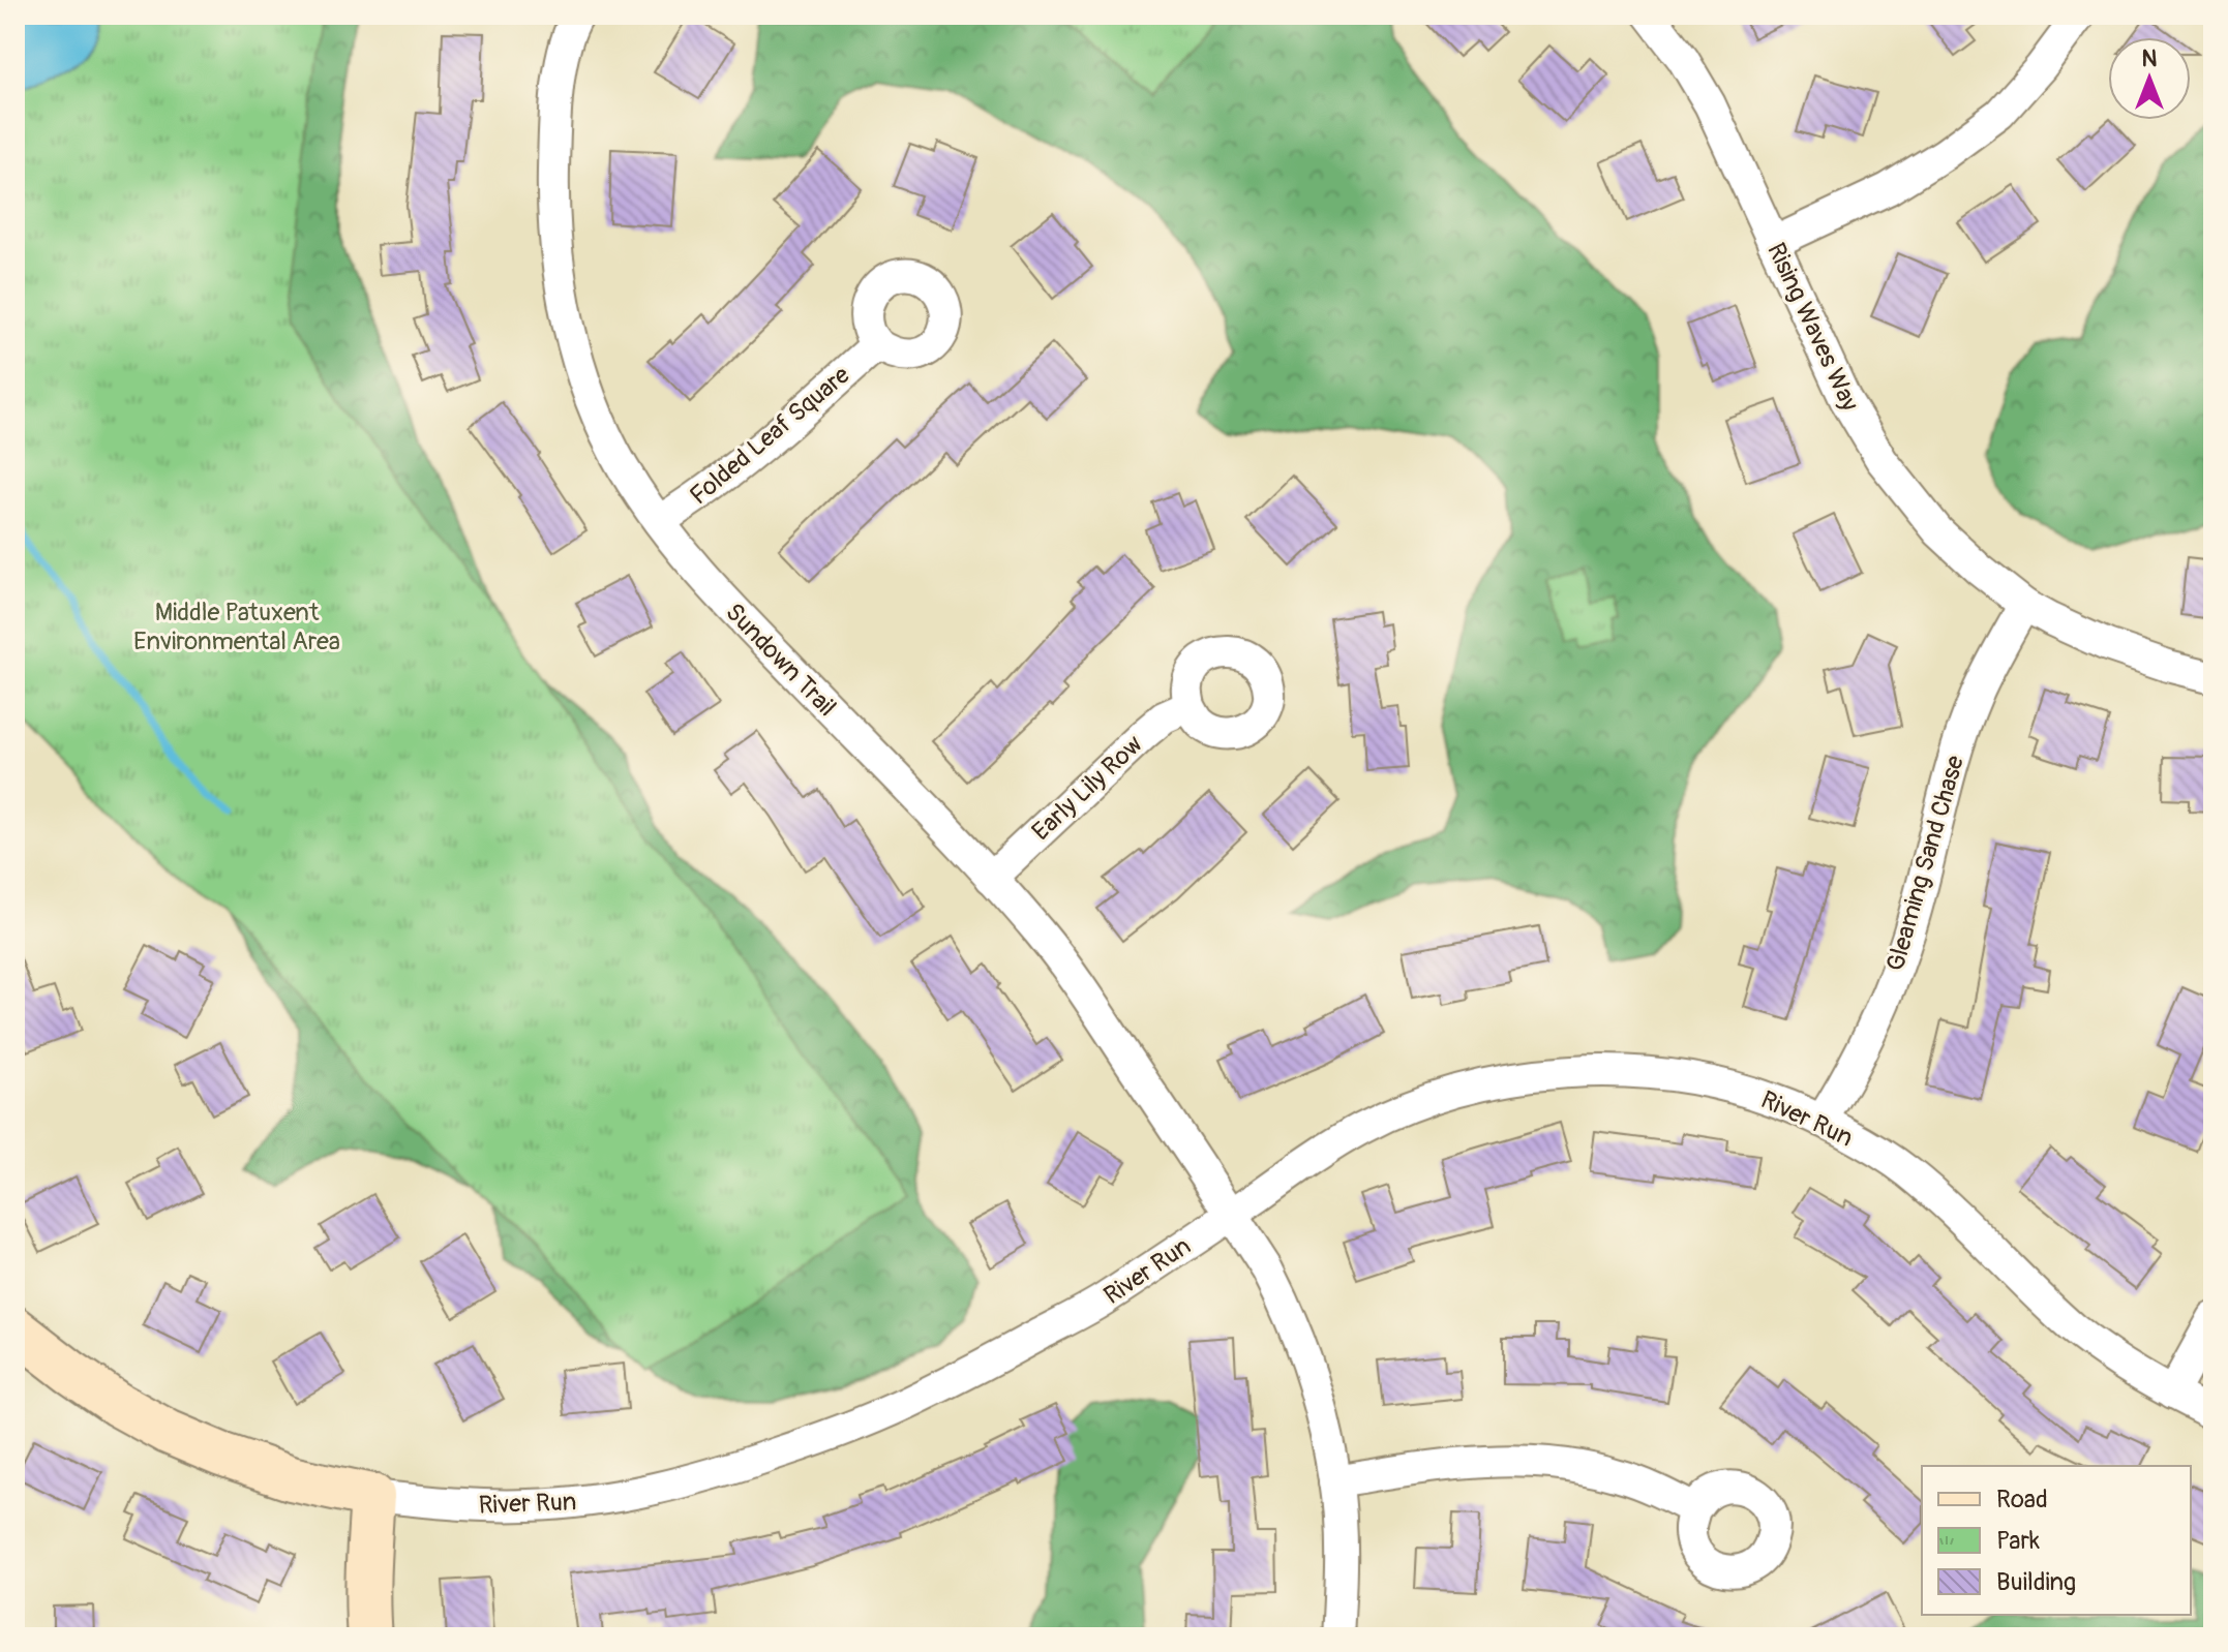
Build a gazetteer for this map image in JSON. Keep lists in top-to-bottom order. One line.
{"streets":{"street":["Rising Waves Way","Folded Leaf Square","Sundown Trail","Early Lily Row","Gleaming Sand Chase","River Run"]},"crossings":[["Rising Waves Way","Gleaming Sand Chase"],["Folded Leaf Square","Sundown Trail"],["Sundown Trail","Early Lily Row"],["Sundown Trail","River Run"],["Gleaming Sand Chase","River Run"]],"parks":["Middle Patuxent Environmental Area"],"legend":["Road","Park","Building"],"north":"top"}
